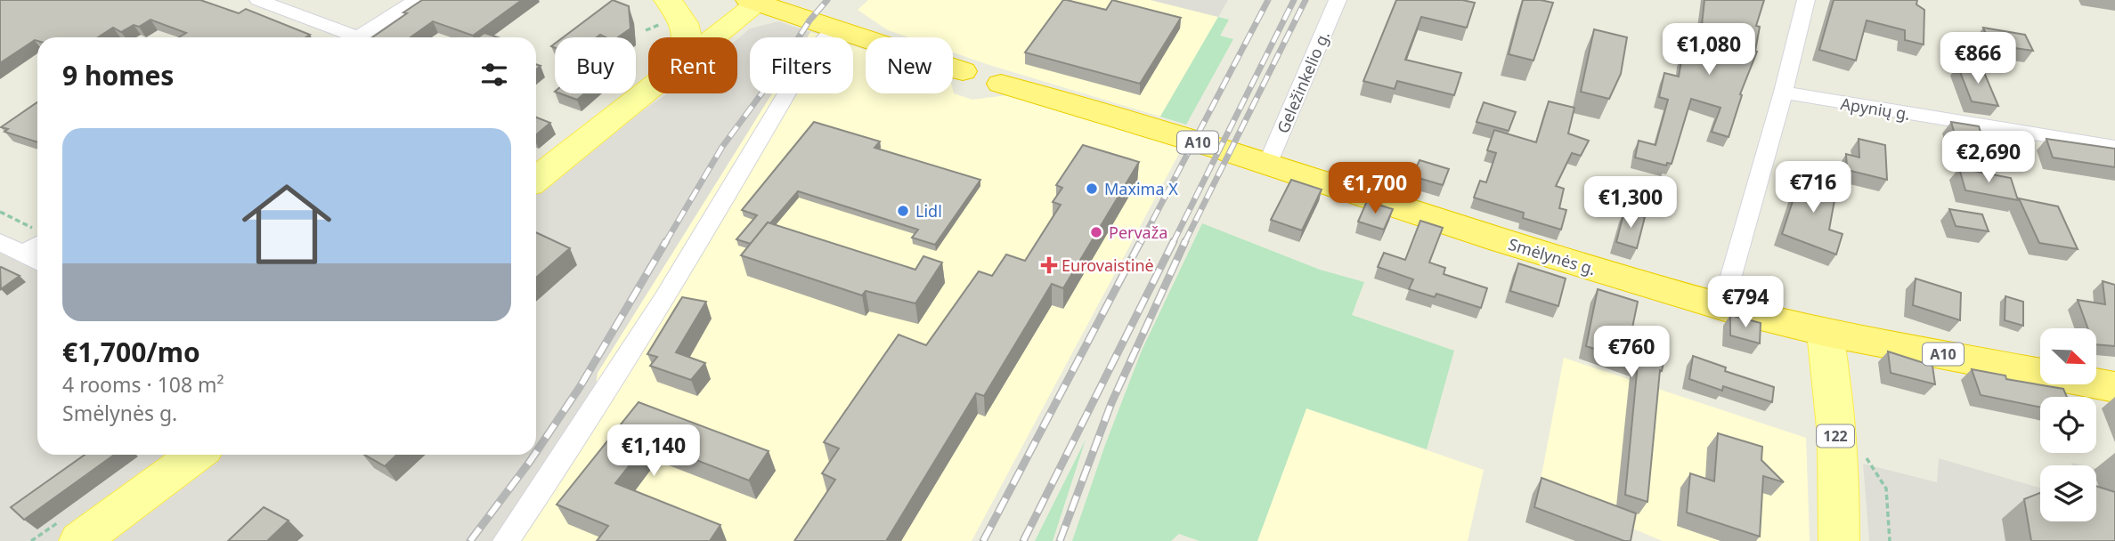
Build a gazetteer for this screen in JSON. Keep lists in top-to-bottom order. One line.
{"streets":{"highway":["A10","Smėlynės g."],"main road":["122"],"street":["Geležinkelio g.","Apynių g."]},"crossings":[["Geležinkelio g.","Smėlynės g."],["Smėlynės g.","122"]],"places":{"other":["Maxima X","Lidl","Pervaža"],"health":["Eurovaistinė"]},"north":"bottom right","page":{"price":["€1,080","€866","€2,690","€716","€1,700","€1,300","€794","€760","€1,140"],"chip":["Buy","Rent","Filters","New"],"heading":"9 homes","list":[{"name":"€1,700/mo","note":"4 rooms · 108 m² · Smėlynės g."}]}}
